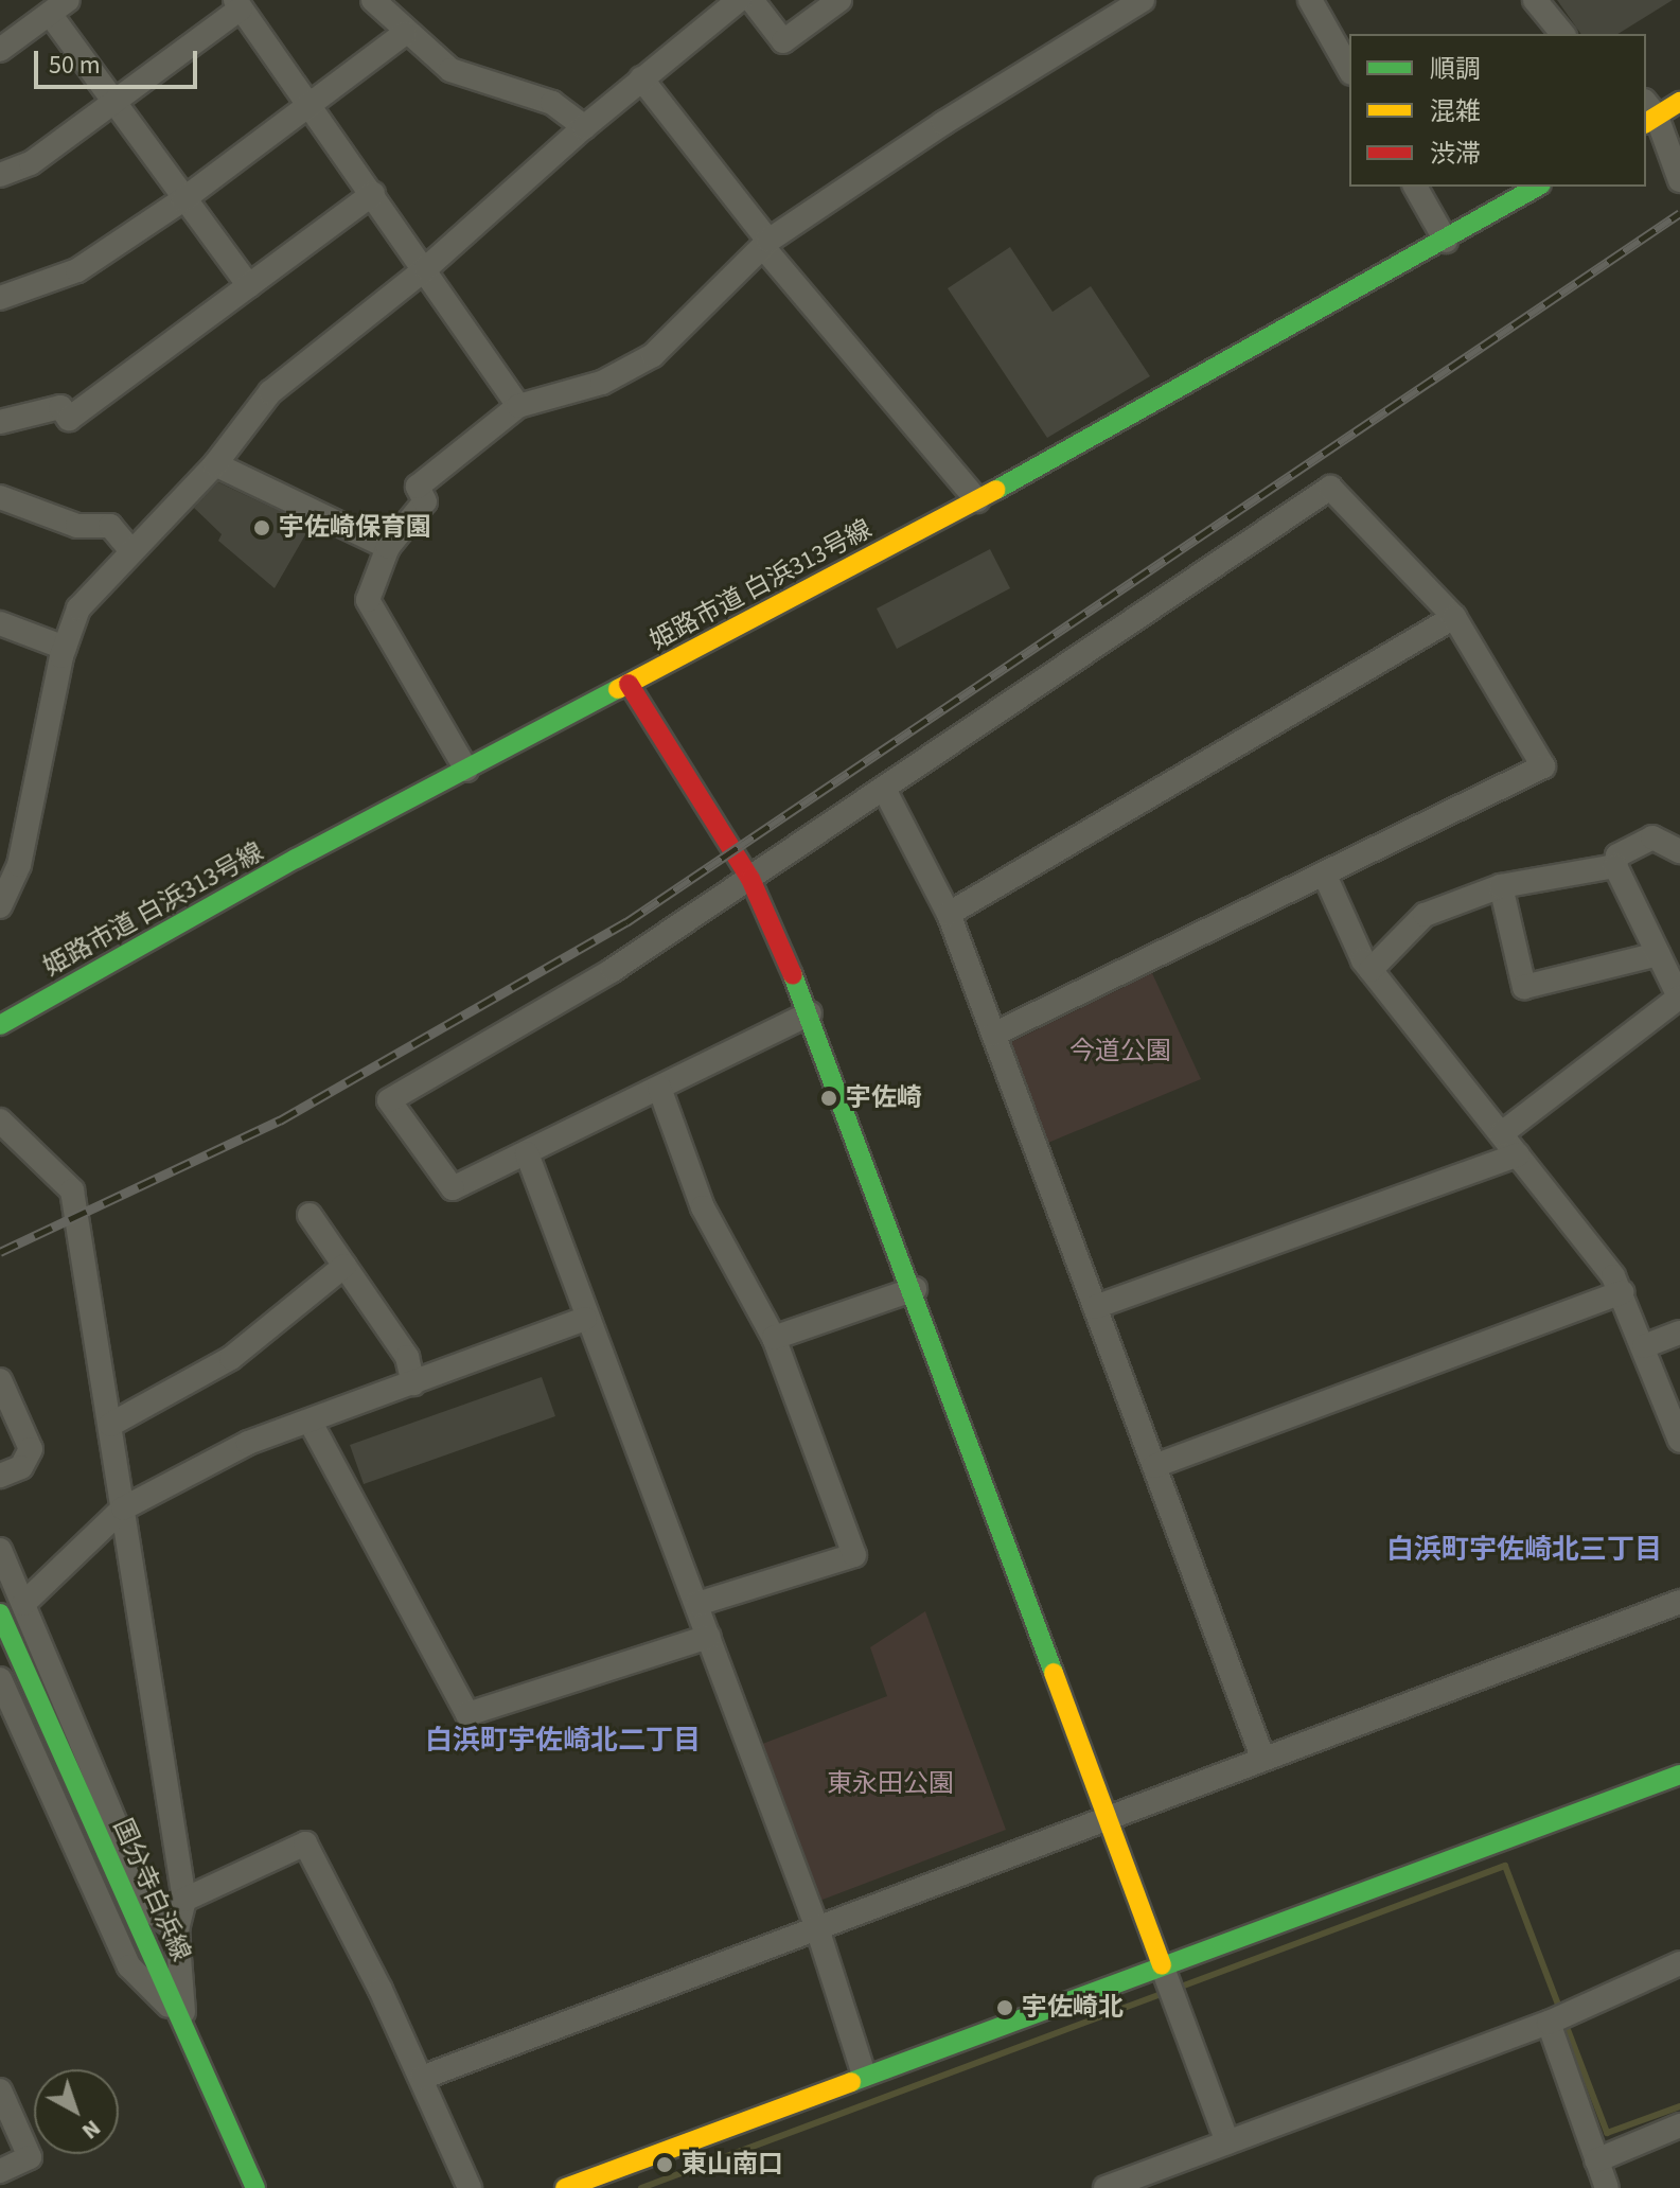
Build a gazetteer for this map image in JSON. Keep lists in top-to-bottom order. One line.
{"streets":{"street":["姫路市道 白浜313号線","国分寺白浜線"]},"districts":["白浜町宇佐崎北三丁目","白浜町宇佐崎北二丁目"],"parks":["今道公園","東永田公園"],"places":["宇佐崎保育園","宇佐崎","宇佐崎北","東山南口"],"legend":["順調","混雑","渋滞"],"scale_bar":"50 m","north":"bottom right"}
